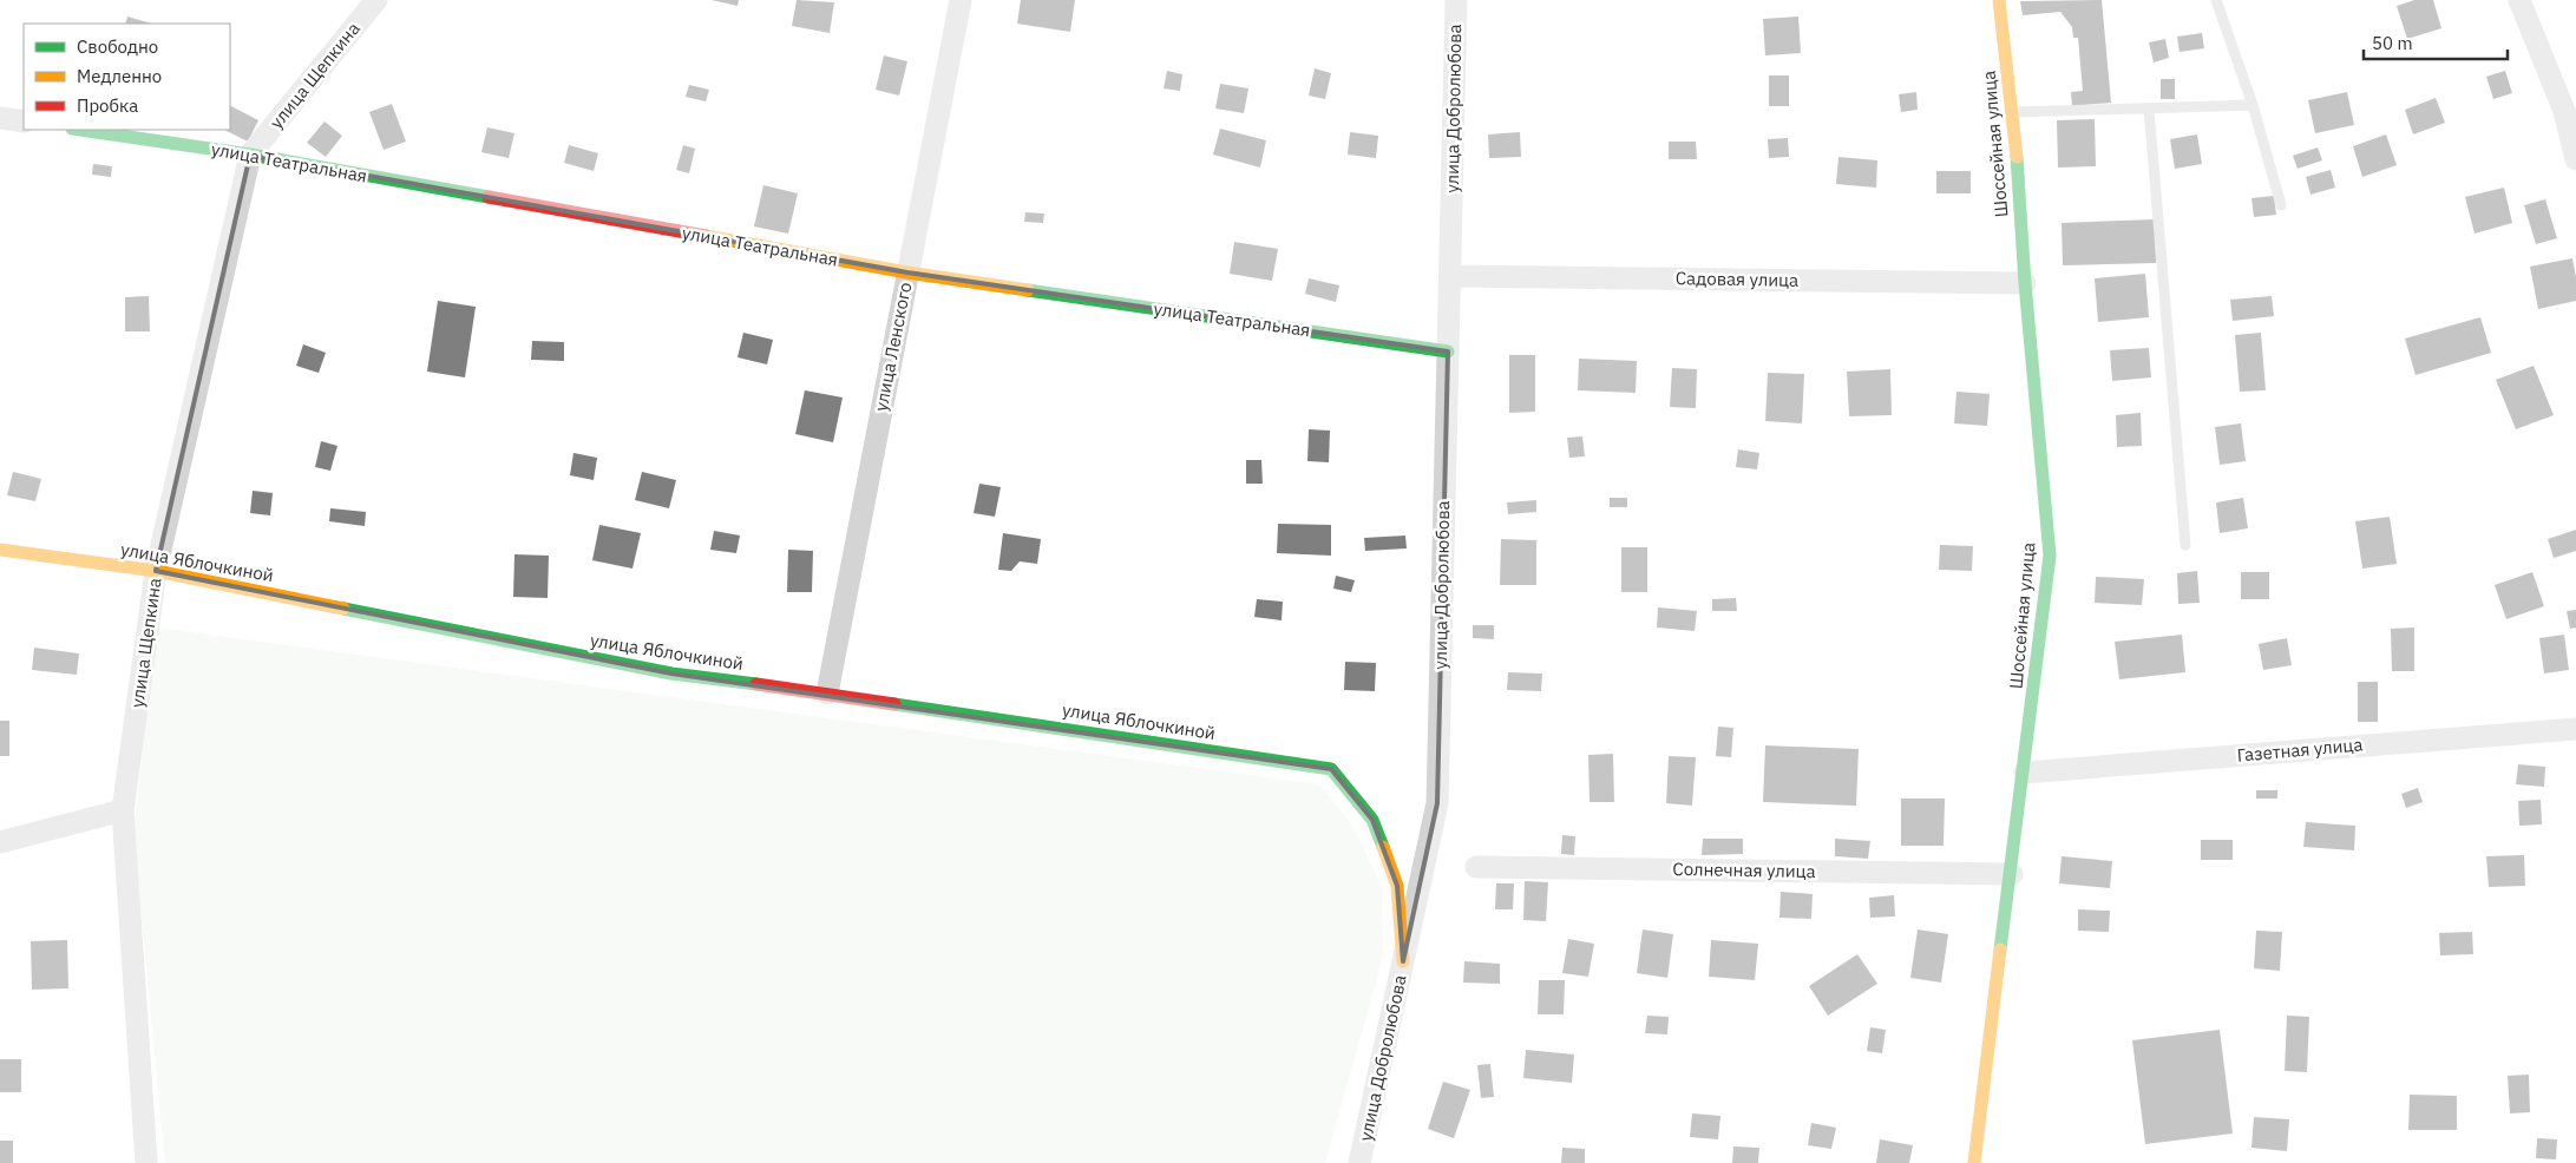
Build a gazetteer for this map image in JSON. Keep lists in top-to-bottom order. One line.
{"streets":{"street":["улица Щепкина","улица Добролюбова","Шоссейная улица","улица Театральная","Садовая улица","улица Ленского","улица Яблочкиной","Газетная улица","Солнечная улица"]},"crossings":[["улица Щепкина","улица Театральная"],["улица Щепкина","улица Яблочкиной"],["улица Добролюбова","улица Театральная"],["улица Добролюбова","Садовая улица"],["улица Добролюбова","улица Яблочкиной"],["Шоссейная улица","Садовая улица"],["Шоссейная улица","Газетная улица"],["Шоссейная улица","Солнечная улица"],["улица Театральная","улица Ленского"],["улица Ленского","улица Яблочкиной"]],"legend":["Свободно","Медленно","Пробка"],"scale_bar":"50 m"}
